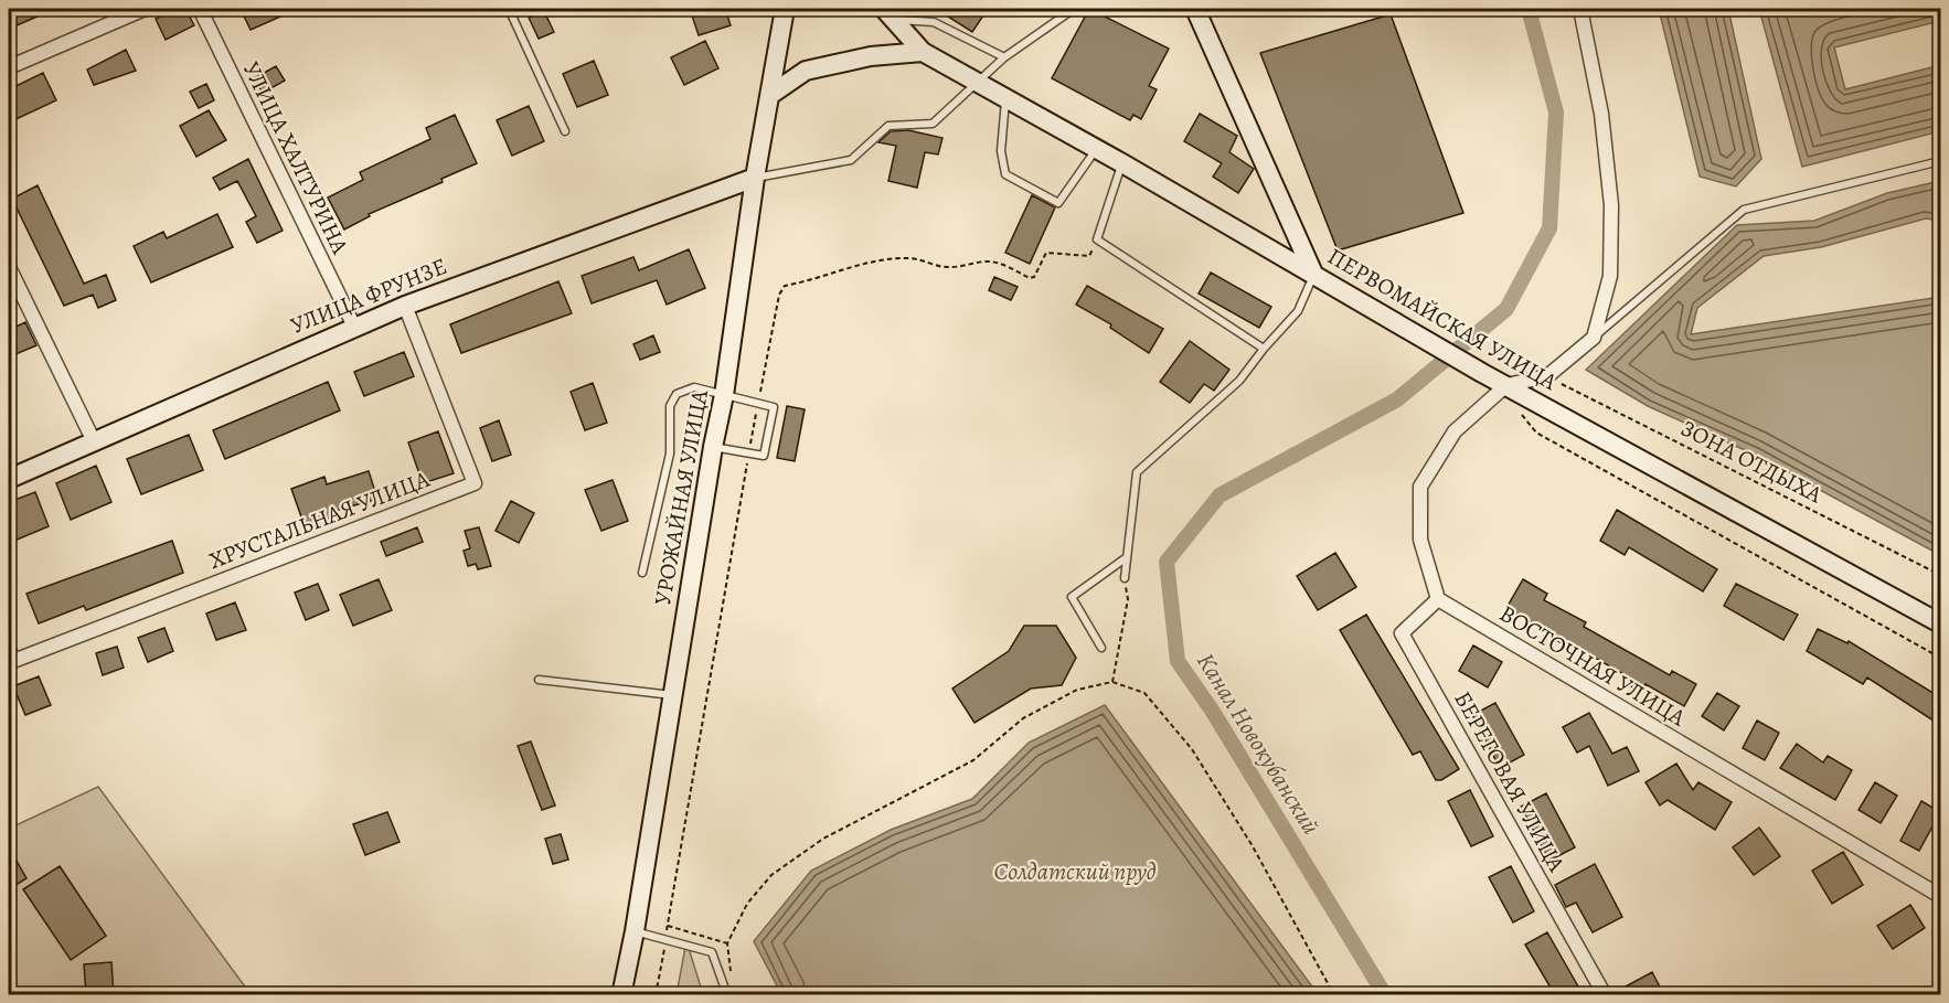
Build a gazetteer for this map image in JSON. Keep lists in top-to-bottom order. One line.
{"streets":{"main road":["УЛИЦА ФРУНЗЕ","ПЕРВОМАЙСКАЯ УЛИЦА","УРОЖАЙНАЯ УЛИЦА"],"street":["УЛИЦА ХАЛТУРИНА","ХРУСТАЛЬНАЯ УЛИЦА","ВОСТОЧНАЯ УЛИЦА","БЕРЕГОВАЯ УЛИЦА"],"path":["ЗОНА ОТДЫХА"]},"crossings":[["УЛИЦА ХАЛТУРИНА","УЛИЦА ФРУНЗЕ"],["УЛИЦА ФРУНЗЕ","УРОЖАЙНАЯ УЛИЦА"],["УЛИЦА ФРУНЗЕ","ХРУСТАЛЬНАЯ УЛИЦА"],["ВОСТОЧНАЯ УЛИЦА","БЕРЕГОВАЯ УЛИЦА"]],"water":["Канал Новокубанский","Солдатский пруд"]}
